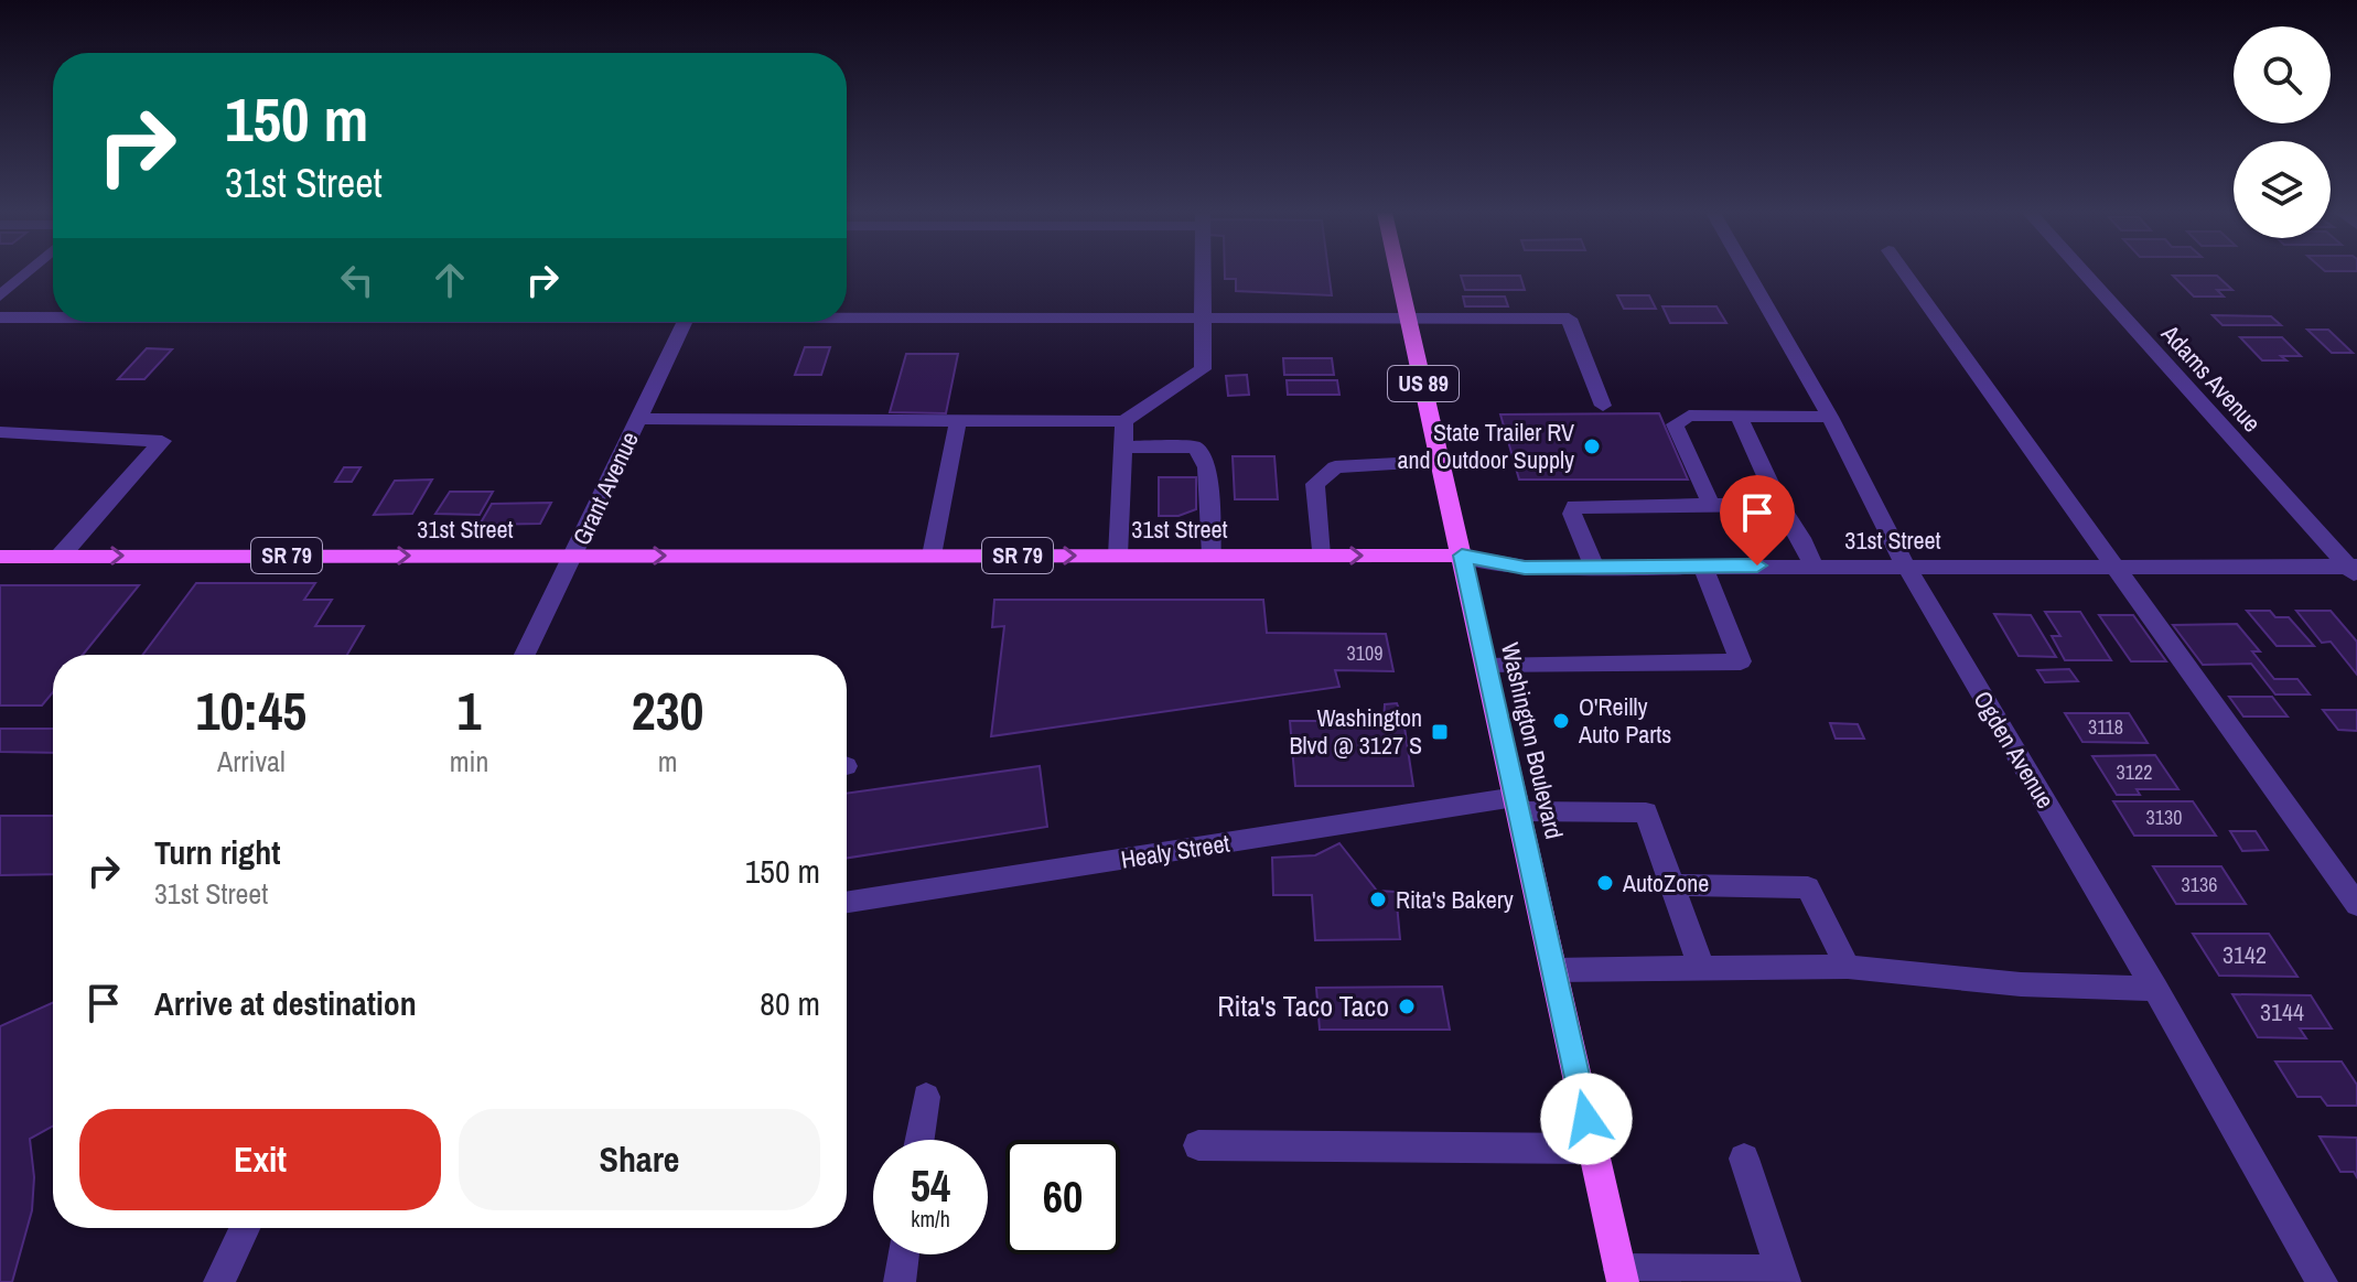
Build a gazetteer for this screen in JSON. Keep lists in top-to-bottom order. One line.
{"streets":{"main road":["US 89","31st Street","SR 79","Washington Boulevard"],"street":["Adams Avenue","Grant Avenue","Ogden Avenue","Healy Street"]},"crossings":[["Adams Avenue","31st Street"],["Grant Avenue","31st Street"],["31st Street","Washington Boulevard"],["31st Street","Ogden Avenue"],["Washington Boulevard","Healy Street"]],"places":{"other":["State Trailer RV and Outdoor Supply","O'Reilly Auto Parts","AutoZone","Rita's Bakery","Rita's Taco Taco"],"transit":["Washington Blvd @ 3127 S"]},"house_numbers":["3109","3118","3122","3130","3136","3142","3144"],"page":{"turn":["150 m","31st Street"],"eta":["10:45","Arrival","1","min","230","m"],"list":[{"name":"Turn right","note":"31st Street","value":"150 m"},{"name":"Arrive at destination","value":"80 m"}],"buttons":["Exit","Share"],"speed":"54 km/h","limit":"60"}}
